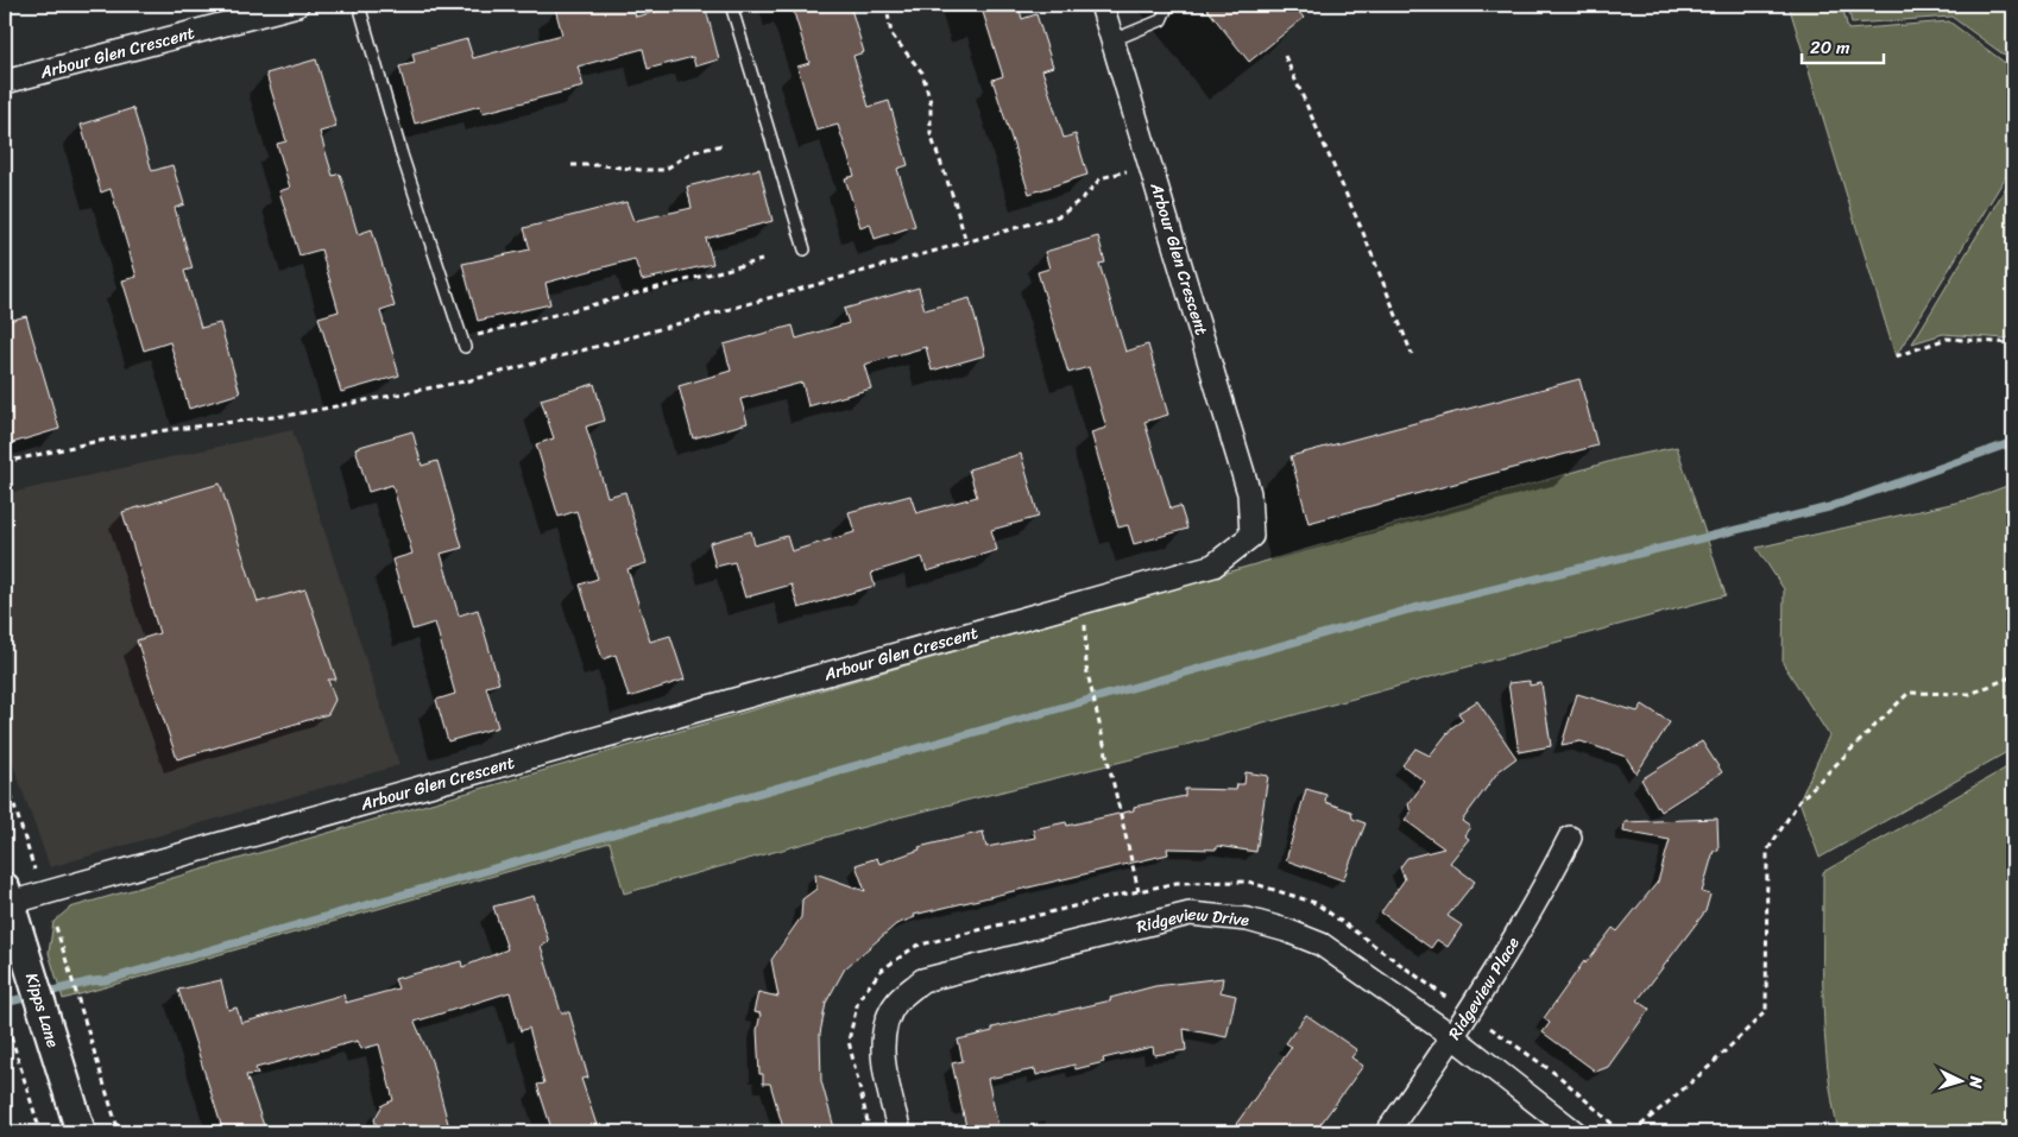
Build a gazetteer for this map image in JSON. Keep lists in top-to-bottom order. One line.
{"streets":{"street":["Arbour Glen Crescent","Ridgeview Drive","Ridgeview Place","Kipps Lane"]},"crossings":[["Arbour Glen Crescent","Kipps Lane"],["Ridgeview Drive","Ridgeview Place"]],"scale_bar":"20 m","north":"right"}
